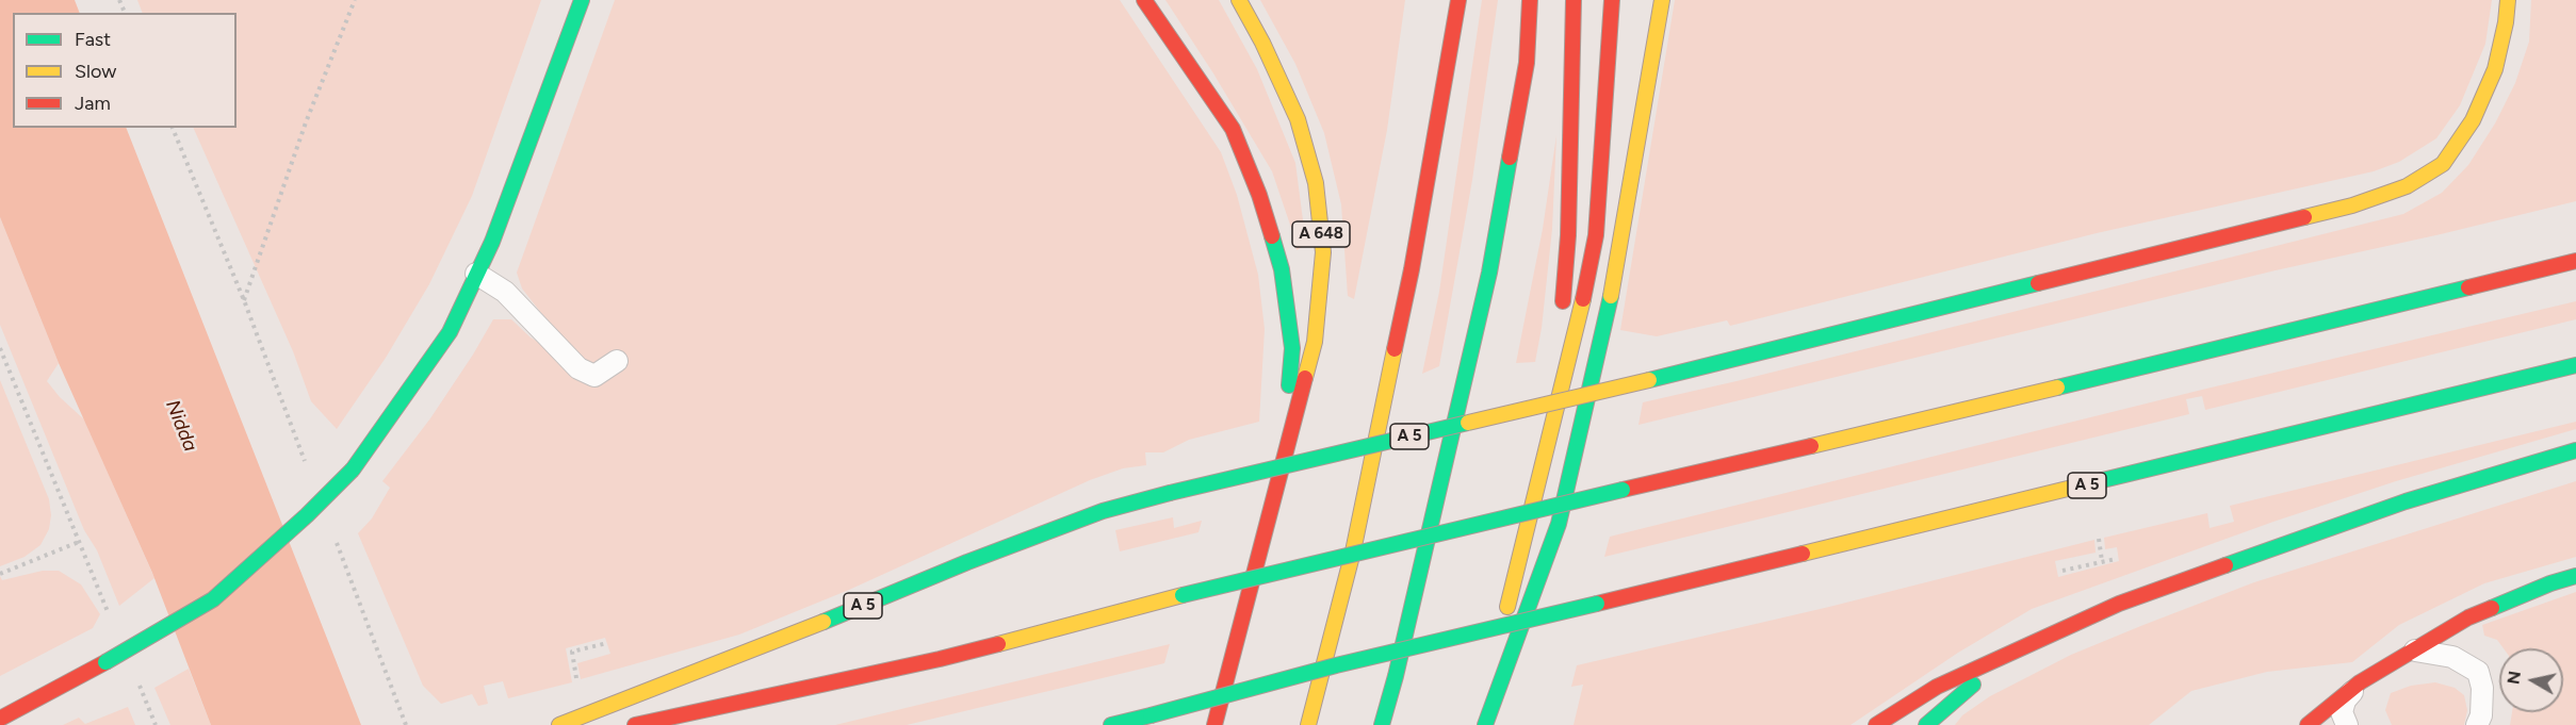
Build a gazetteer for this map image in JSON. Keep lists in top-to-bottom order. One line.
{"streets":{"highway":["A 648","A 5"]},"water":["Nidda"],"legend":["Fast","Slow","Jam"],"north":"left"}
